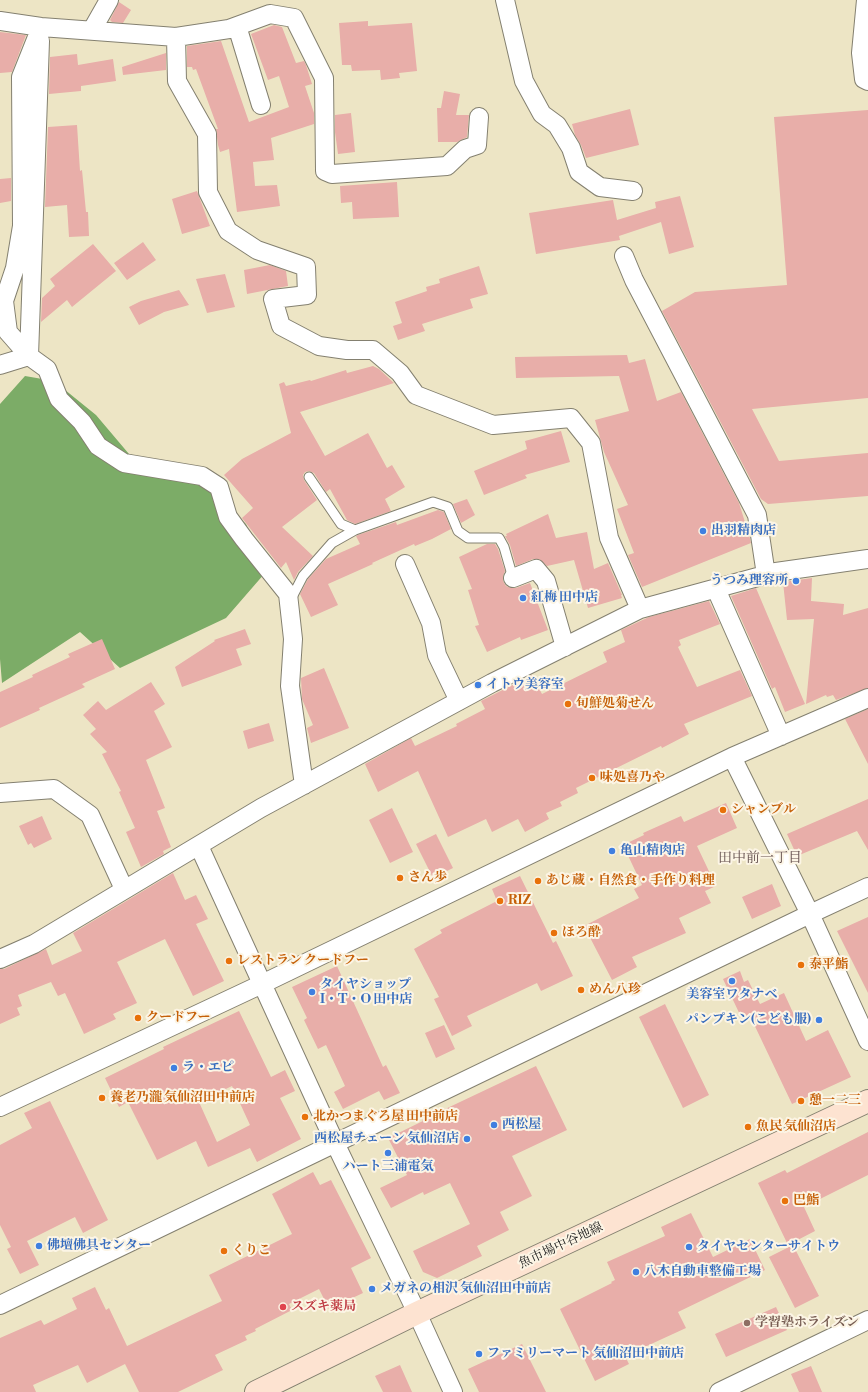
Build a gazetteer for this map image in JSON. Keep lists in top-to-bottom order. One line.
{"streets":{"street":["魚市場中谷地線"]},"districts":["田中前一丁目"],"places":["出羽精肉店","うつみ理容所","紅梅 田中店","イトウ美容室","旬鮮処菊せん","味処喜乃や","シャンブル","亀山精肉店","さん歩","あじ蔵・自然食・手作り料理","RIZ","ほろ酔","レストラン クードフー","泰平鮨","美容室ワタナベ","めん八珍","タイヤショップ I・T・O 田中店","クードフー","パンプキン(こども服)","ラ・エピ","養老乃瀧 気仙沼田中前店","憩一二三","北かつまぐろ屋 田中前店","西松屋","魚民 気仙沼店","西松屋チェーン 気仙沼店","ハート三浦電気","巴鮨","佛壇佛具センター","タイヤセンターサイトウ","くりこ","八木自動車整備工場","メガネの相沢 気仙沼田中前店","スズキ薬局","学習塾ホライズン","ファミリーマート 気仙沼田中前店"]}
